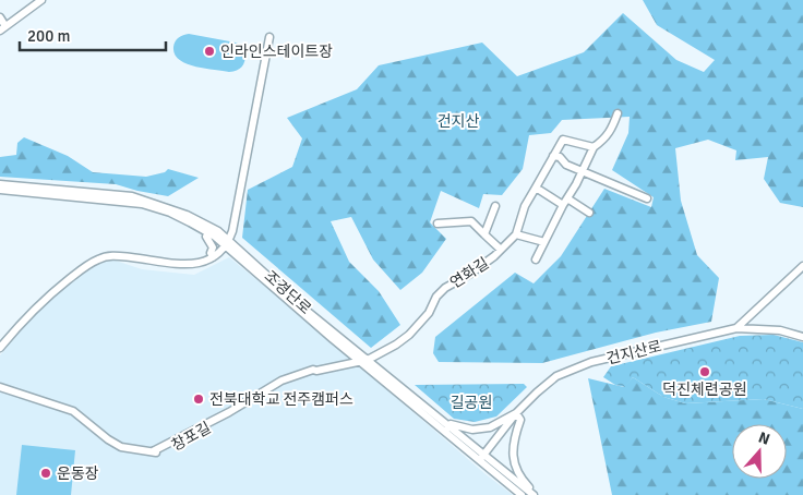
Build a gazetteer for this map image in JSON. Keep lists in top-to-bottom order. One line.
{"streets":{"street":["연화길","조경단로","건지산로","창포길"]},"crossings":[["연화길","조경단로"],["연화길","창포길"],["조경단로","건지산로"],["조경단로","창포길"]],"parks":["건지산","길공원"],"places":["인라인스테이트장","덕진체련공원","전북대학교 전주캠퍼스","운동장"],"scale_bar":"200 m","north":"top"}
